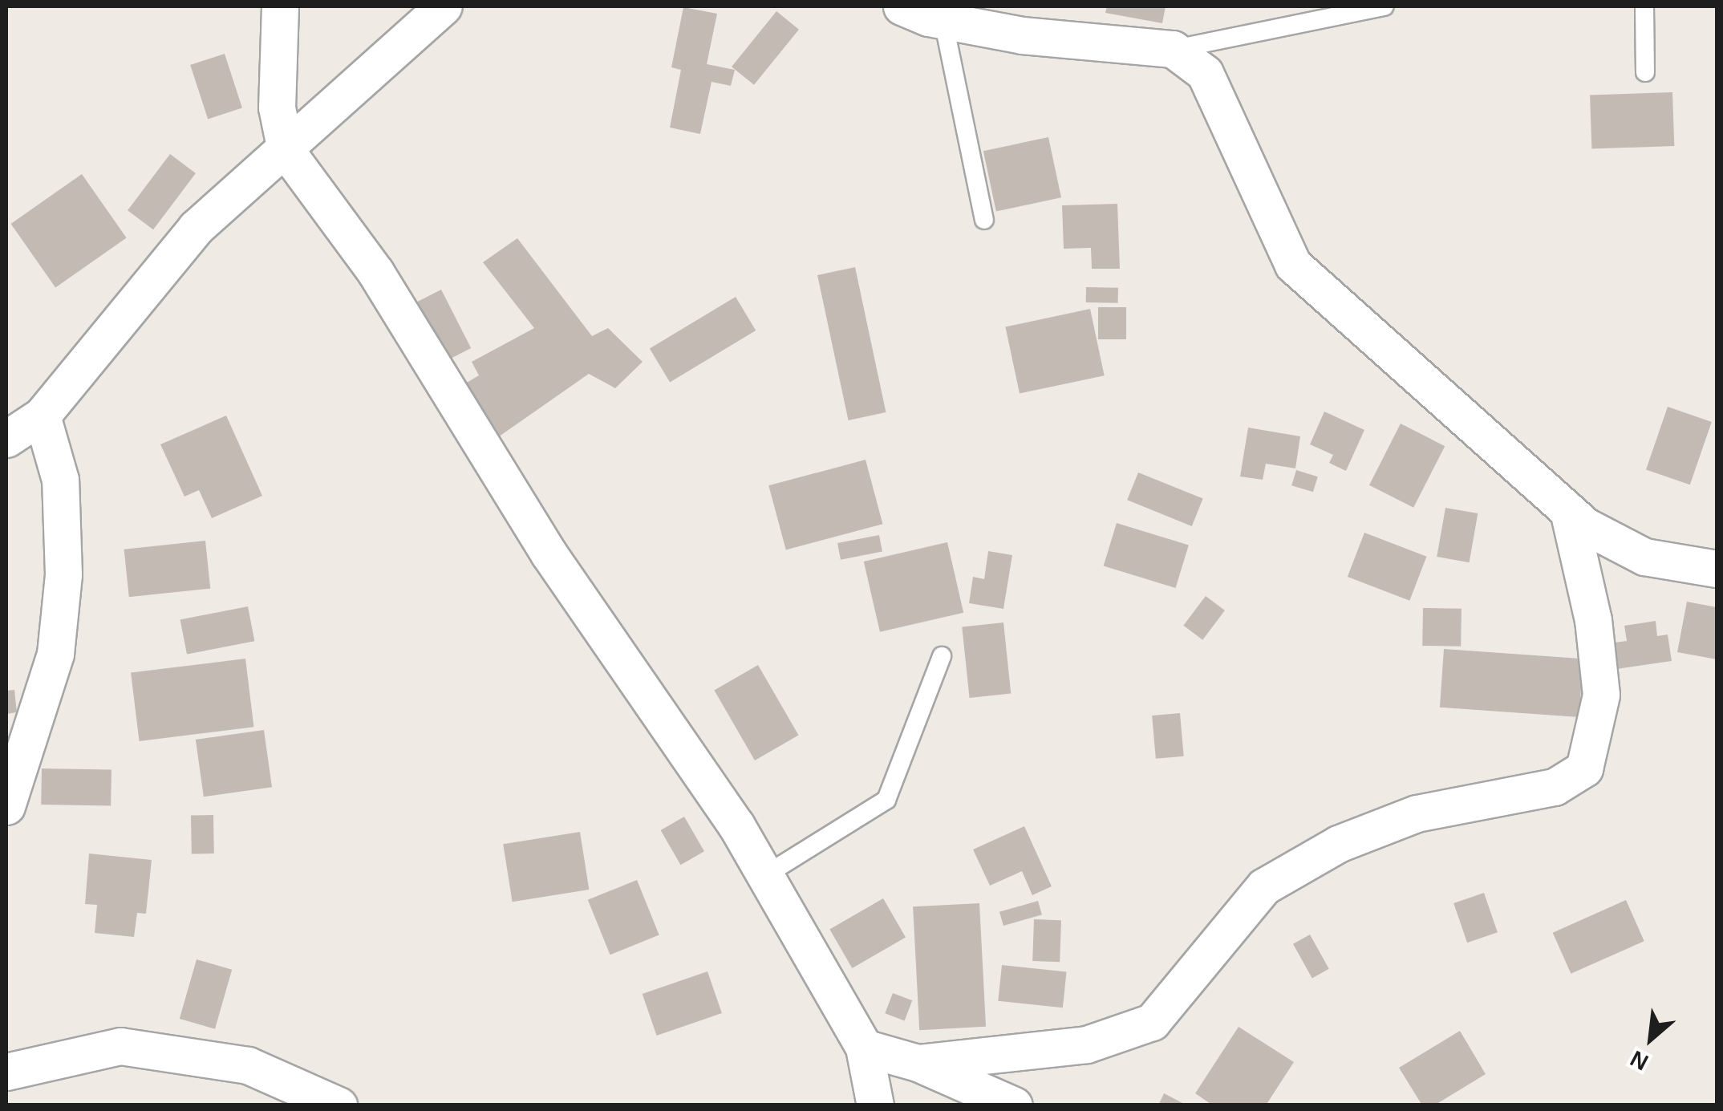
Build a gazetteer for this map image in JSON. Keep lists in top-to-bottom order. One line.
{"north":"bottom left"}
